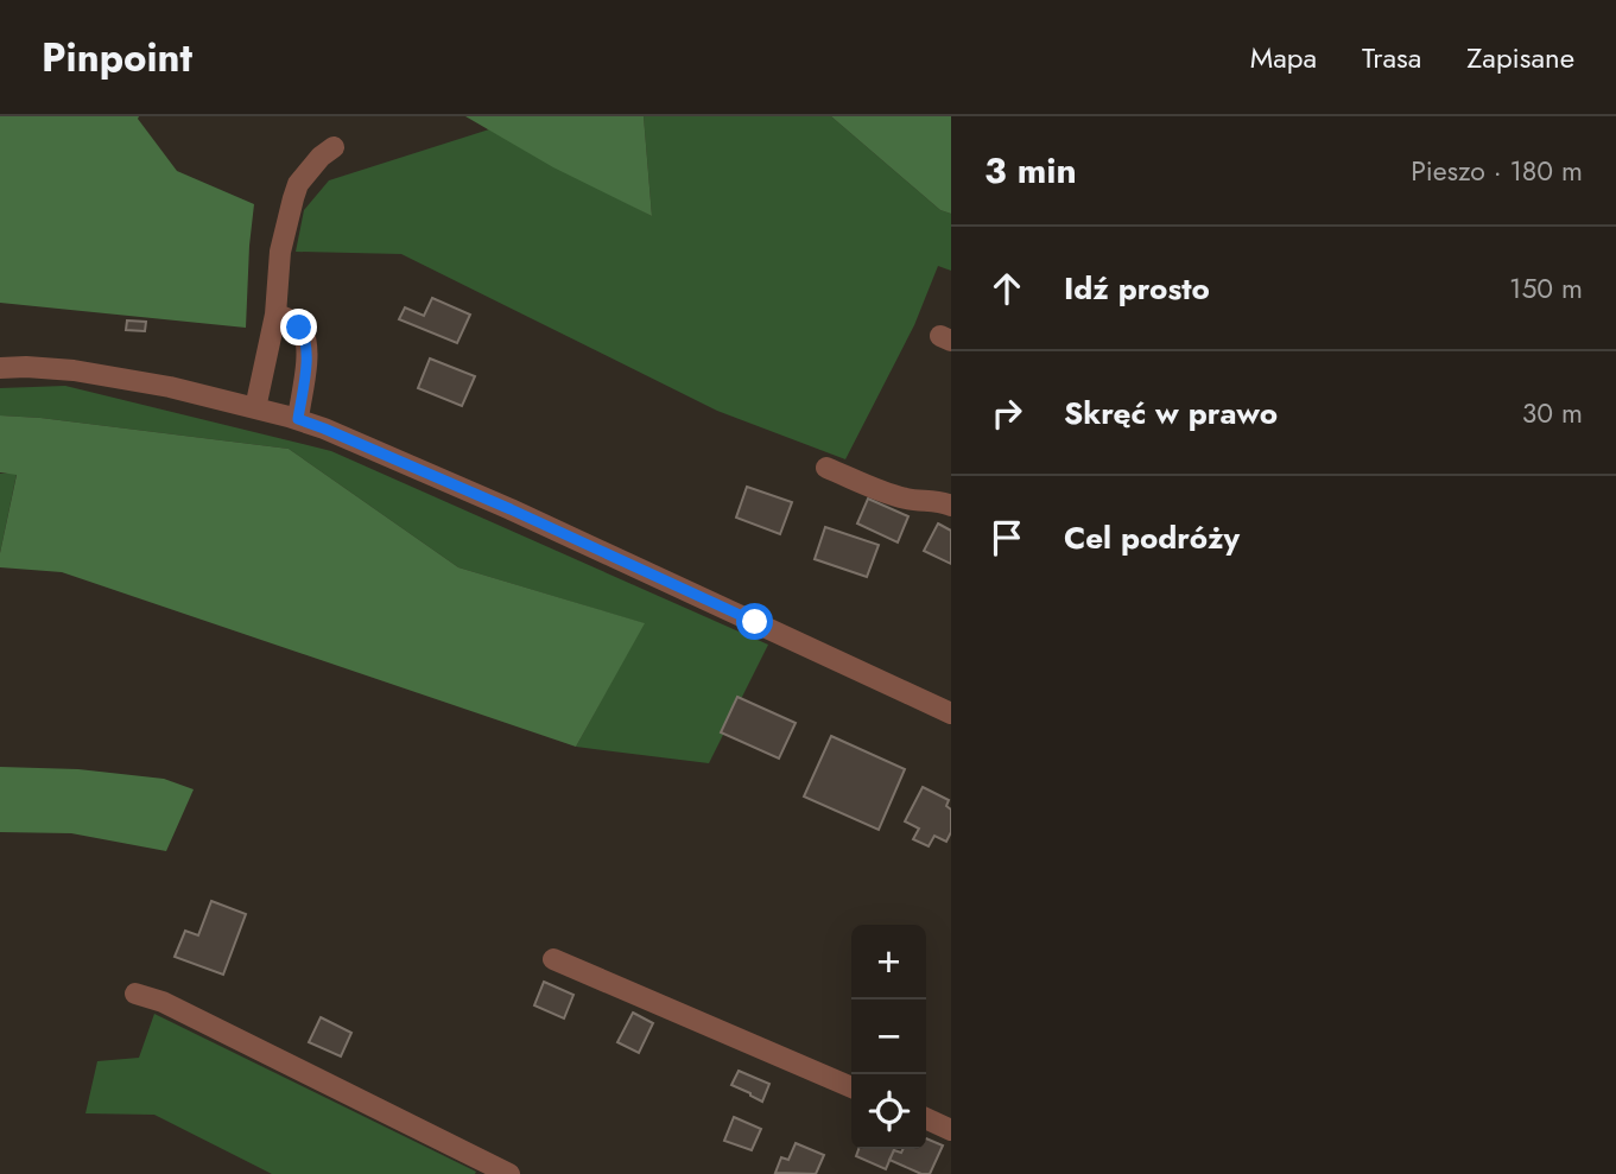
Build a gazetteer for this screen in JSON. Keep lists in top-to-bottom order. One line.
{"page":{"header":"Pinpoint","nav":["Mapa","Trasa","Zapisane"],"heading":["3 min","Pieszo · 180 m"],"list":[["Idź prosto","150 m"],["Skręć w prawo","30 m"],"Cel podróży"],"map_buttons":["+","−"]}}
